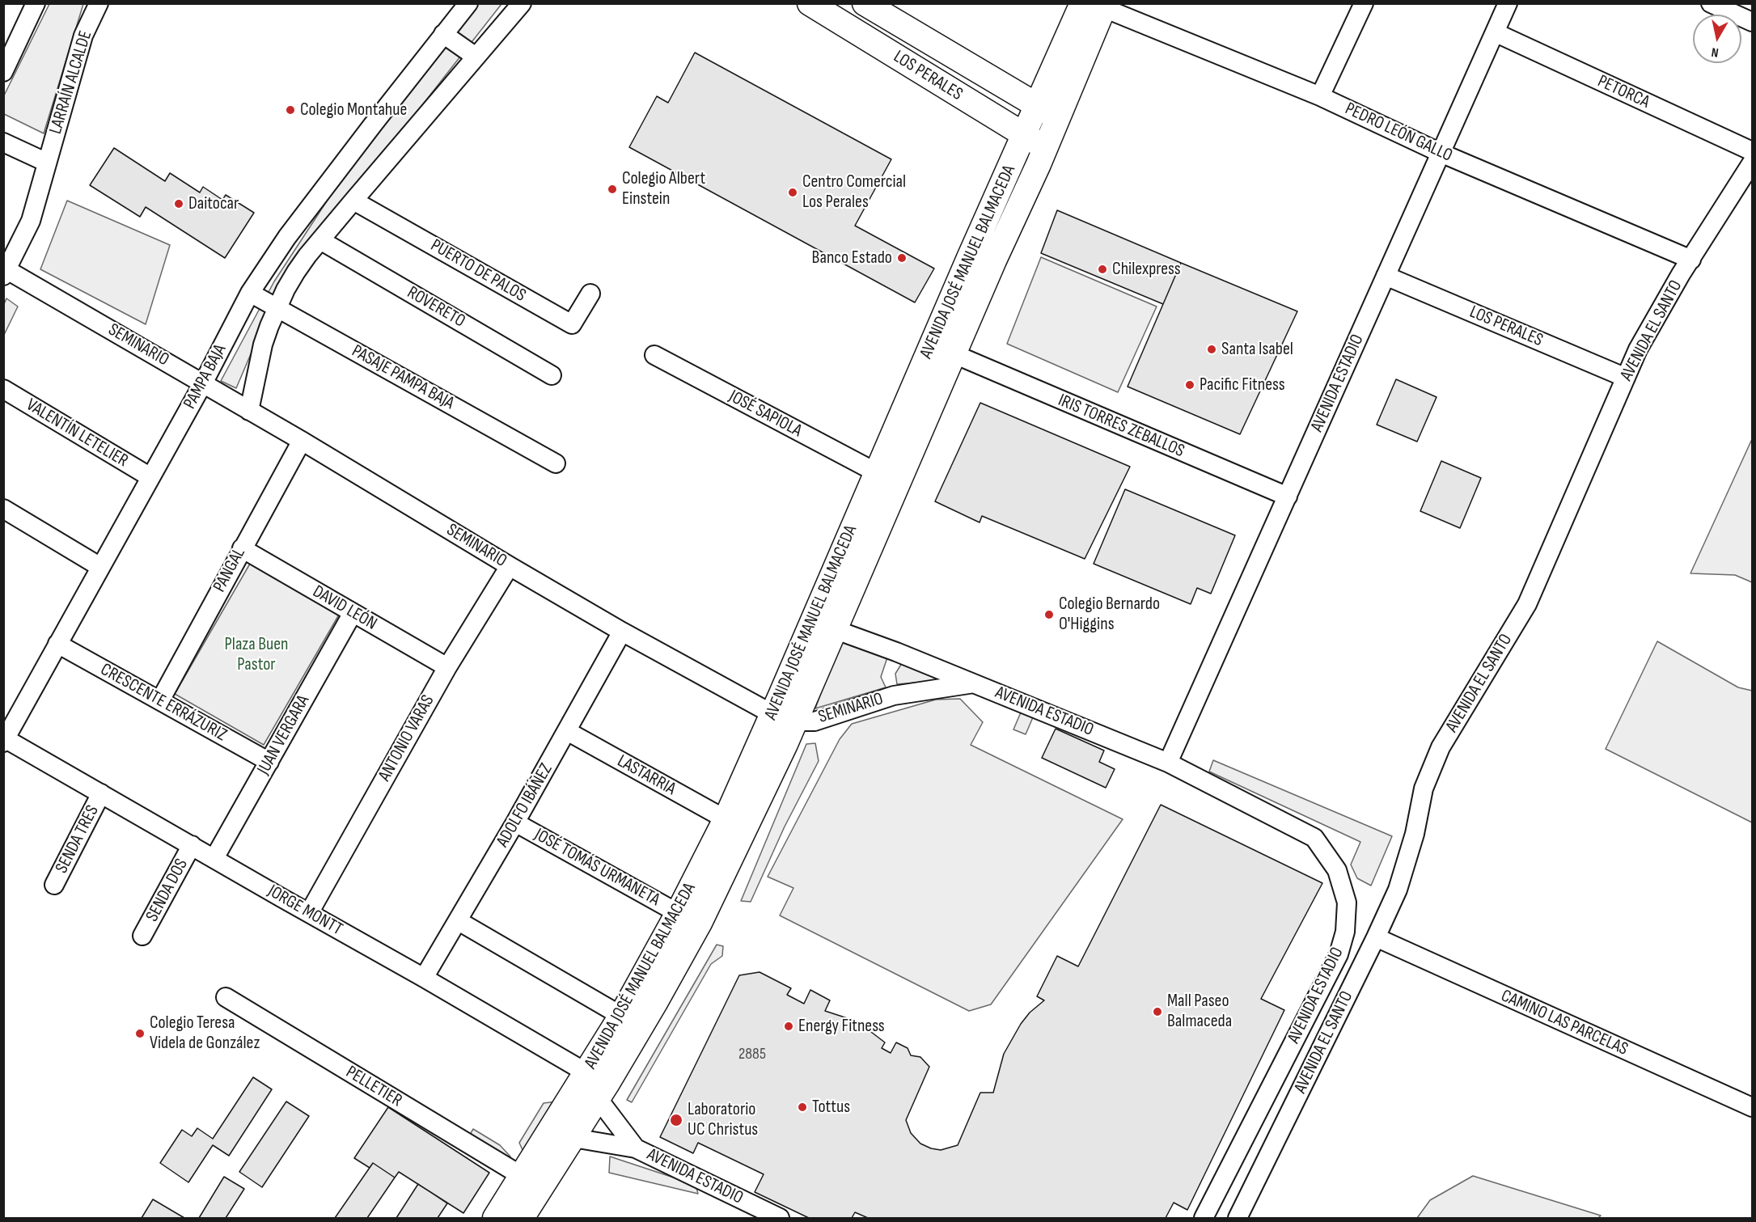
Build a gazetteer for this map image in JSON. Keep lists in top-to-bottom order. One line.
{"streets":{"main road":["LOS PERALES","AVENIDA JOSÉ MANUEL BALMACEDA"],"street":["LARRAÍN ALCALDE","PETORCA","PEDRO LEÓN GALLO","PUERTO DE PALOS","ROVERETO","AVENIDA EL SANTO","SEMINARIO","PAMPA BAJA","PASAJE PAMPA BAJA","AVENIDA ESTADIO","JOSÉ SAPIOLA","IRIS TORRES ZEBALLOS","VALENTÍN LETELIER","PANGAL","DAVID LEÓN","CRESCENTE ERRÁZURIZ","JUAN VERGARA","ANTONIO VARAS","LASTARRIA","ADOLFO IBÁÑEZ","SENDA TRES","JOSÉ TOMÁS URMANETA","SENDA DOS","JORGE MONTT","CAMINO LAS PARCELAS","PELLETIER"]},"crossings":[["LOS PERALES","AVENIDA JOSÉ MANUEL BALMACEDA"],["LOS PERALES","AVENIDA EL SANTO"],["LOS PERALES","AVENIDA ESTADIO"],["LARRAÍN ALCALDE","SEMINARIO"],["PETORCA","AVENIDA ESTADIO"],["PEDRO LEÓN GALLO","AVENIDA JOSÉ MANUEL BALMACEDA"],["PEDRO LEÓN GALLO","AVENIDA EL SANTO"],["PEDRO LEÓN GALLO","AVENIDA ESTADIO"],["AVENIDA JOSÉ MANUEL BALMACEDA","SEMINARIO"],["AVENIDA JOSÉ MANUEL BALMACEDA","AVENIDA ESTADIO"],["AVENIDA JOSÉ MANUEL BALMACEDA","JOSÉ SAPIOLA"],["AVENIDA JOSÉ MANUEL BALMACEDA","IRIS TORRES ZEBALLOS"],["AVENIDA JOSÉ MANUEL BALMACEDA","LASTARRIA"],["AVENIDA JOSÉ MANUEL BALMACEDA","JOSÉ TOMÁS URMANETA"],["AVENIDA JOSÉ MANUEL BALMACEDA","JORGE MONTT"],["AVENIDA JOSÉ MANUEL BALMACEDA","PELLETIER"],["AVENIDA EL SANTO","CAMINO LAS PARCELAS"],["SEMINARIO","PAMPA BAJA"],["SEMINARIO","AVENIDA ESTADIO"],["SEMINARIO","PANGAL"],["SEMINARIO","ANTONIO VARAS"],["SEMINARIO","ADOLFO IBÁÑEZ"],["PAMPA BAJA","PASAJE PAMPA BAJA"],["PAMPA BAJA","VALENTÍN LETELIER"],["PAMPA BAJA","CRESCENTE ERRÁZURIZ"],["PAMPA BAJA","JORGE MONTT"],["AVENIDA ESTADIO","IRIS TORRES ZEBALLOS"],["AVENIDA ESTADIO","JORGE MONTT"],["PANGAL","DAVID LEÓN"],["PANGAL","CRESCENTE ERRÁZURIZ"],["DAVID LEÓN","JUAN VERGARA"],["DAVID LEÓN","ANTONIO VARAS"],["CRESCENTE ERRÁZURIZ","JUAN VERGARA"],["JUAN VERGARA","JORGE MONTT"],["ANTONIO VARAS","JORGE MONTT"],["LASTARRIA","ADOLFO IBÁÑEZ"],["ADOLFO IBÁÑEZ","JOSÉ TOMÁS URMANETA"],["ADOLFO IBÁÑEZ","JORGE MONTT"],["SENDA TRES","JORGE MONTT"],["SENDA DOS","JORGE MONTT"]],"parks":["Plaza Buen Pastor"],"places":["Colegio Montahue","Colegio Albert Einstein","Centro Comercial Los Perales","Daitocar","Banco Estado","Chilexpress","Santa Isabel","Pacific Fitness","Colegio Bernardo O'Higgins","Mall Paseo Balmaceda","Energy Fitness","Colegio Teresa Videla de González","Tottus","Laboratorio UC Christus"],"house_numbers":["2885"],"north":"bottom"}
